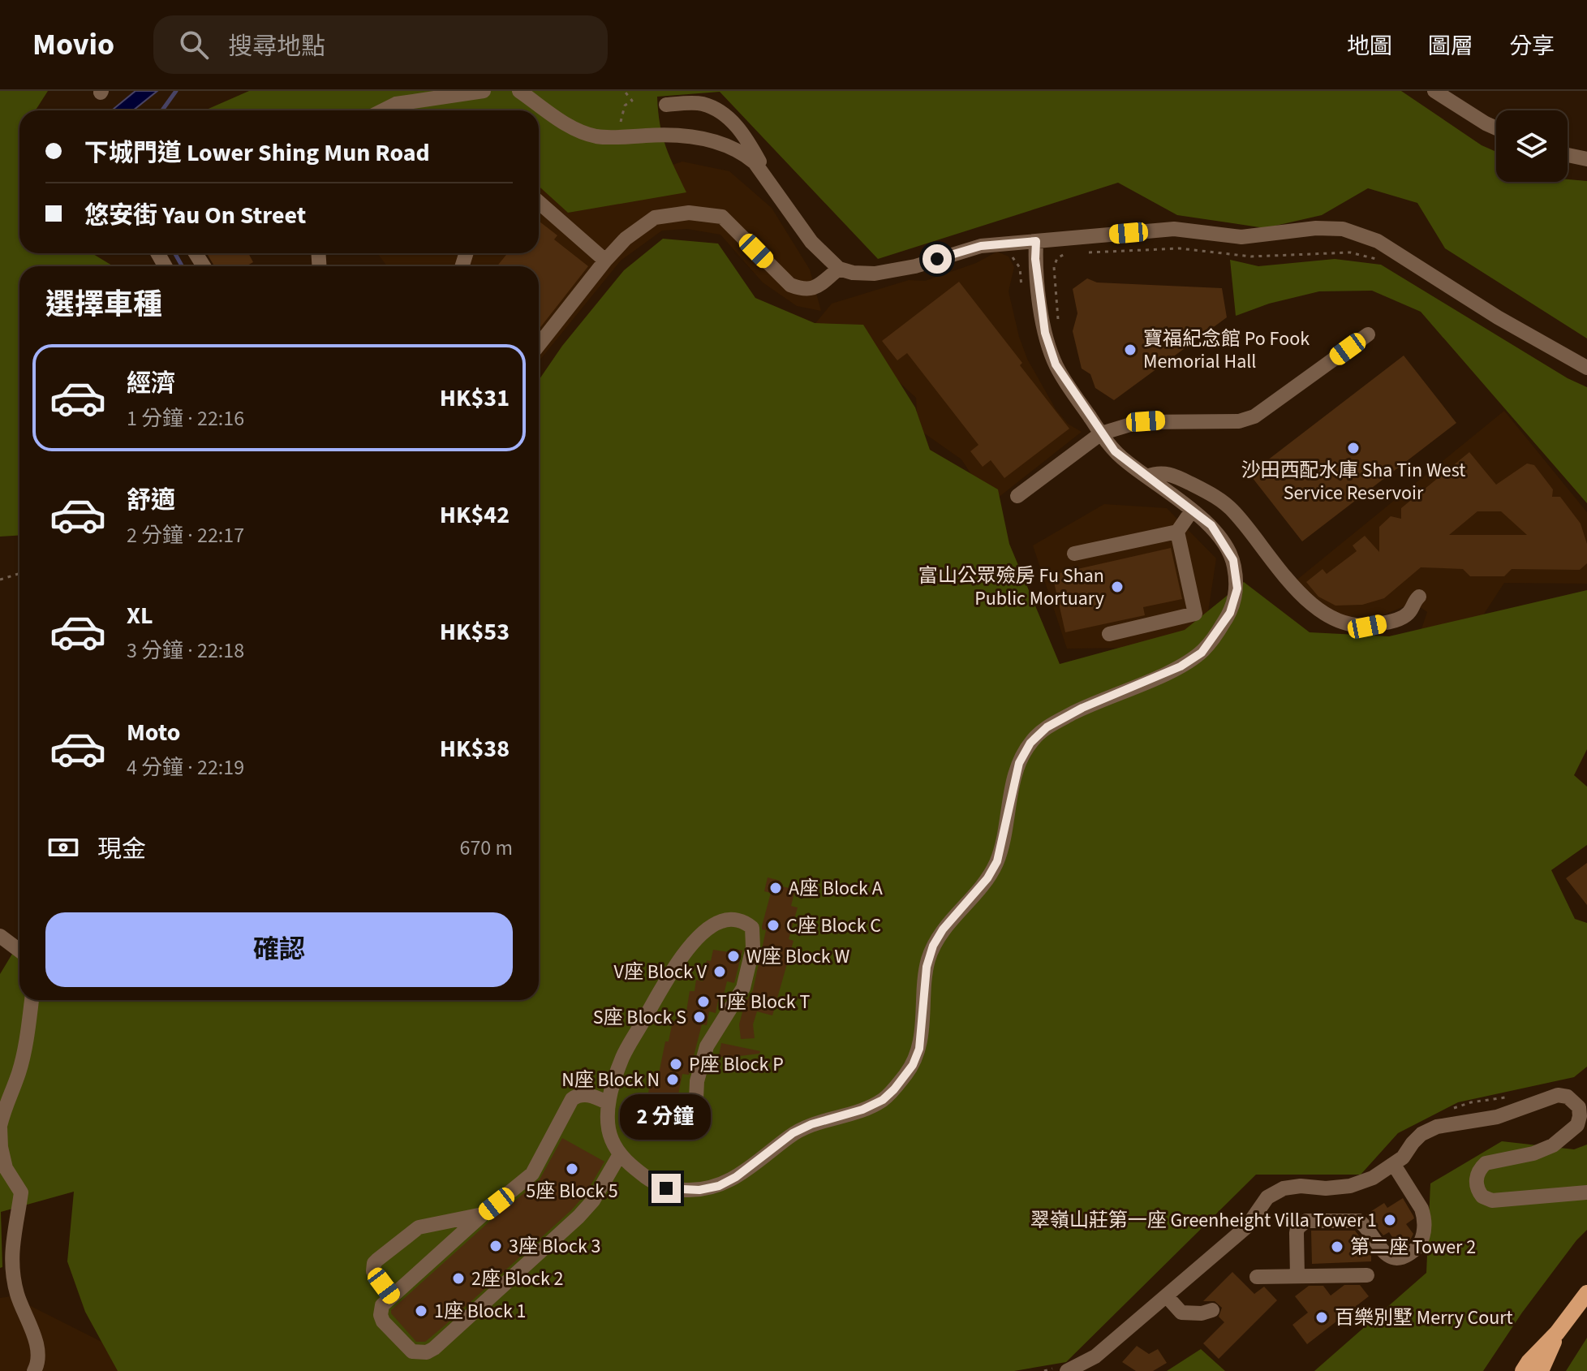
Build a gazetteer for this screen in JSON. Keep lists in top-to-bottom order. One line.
{"places":["寶福紀念館 Po Fook Memorial Hall","沙田西配水庫 Sha Tin West Service Reservoir","富山公眾殮房 Fu Shan Public Mortuary","A座 Block A","C座 Block C","W座 Block W","V座 Block V","T座 Block T","S座 Block S","P座 Block P","N座 Block N","5座 Block 5","翠嶺山莊第一座 Greenheight Villa Tower 1","3座 Block 3","第二座 Tower 2","2座 Block 2","1座 Block 1","百樂別墅 Merry Court"],"page":{"header":"Movio","search":"搜尋地點","nav":["地圖","圖層","分享"],"banner":["下城門道 Lower Shing Mun Road","悠安街 Yau On Street"],"heading":"選擇車種","list":[{"name":"經濟","note":"1 分鐘 · 22:16","value":"HK$31"},{"name":"舒適","note":"2 分鐘 · 22:17","value":"HK$42"},{"name":"XL","note":"3 分鐘 · 22:18","value":"HK$53"},{"name":"Moto","note":"4 分鐘 · 22:19","value":"HK$38"}],"pay":["現金","670 m"],"buttons":"確認","bubble":"2 分鐘"}}
